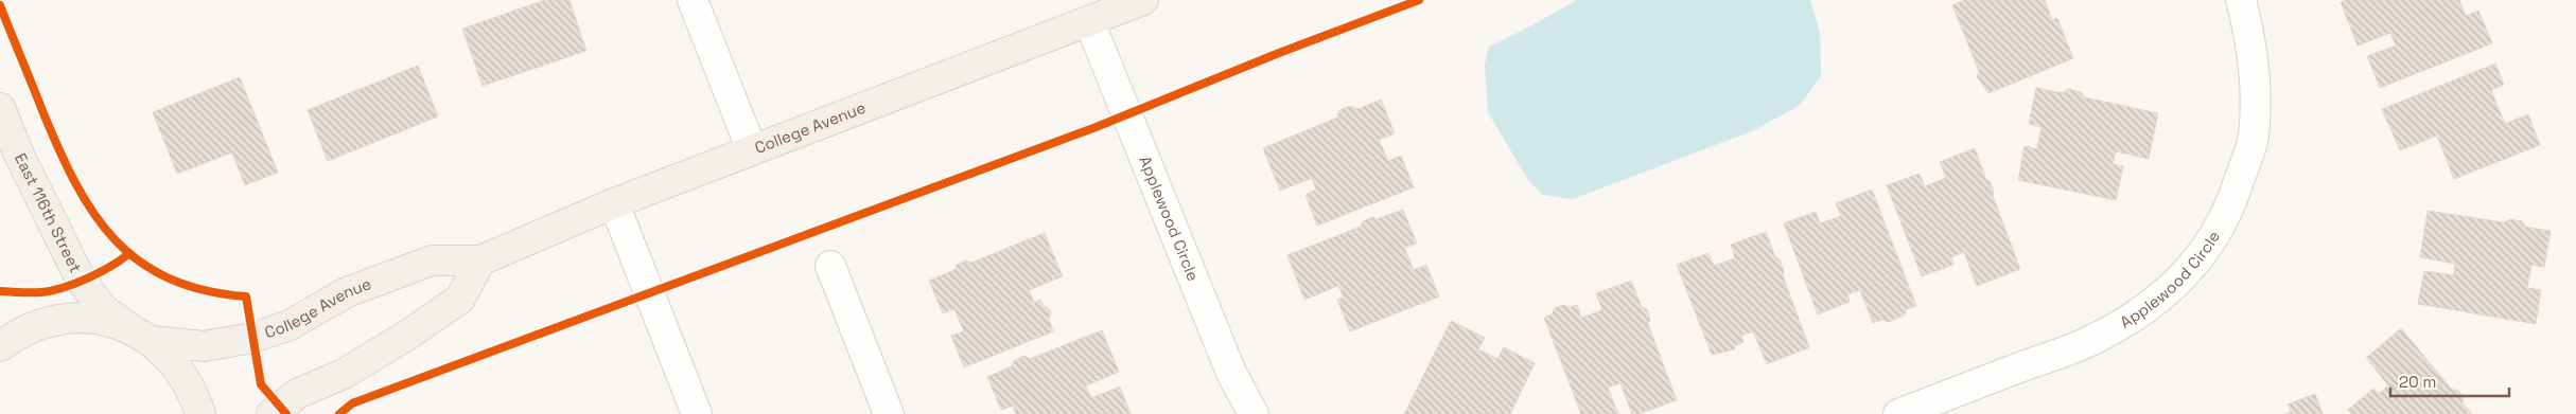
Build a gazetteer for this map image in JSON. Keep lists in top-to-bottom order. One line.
{"streets":{"main road":["College Avenue","East 116th Street"],"street":["Applewood Circle"]},"crossings":[["College Avenue","East 116th Street"],["College Avenue","Applewood Circle"]],"scale_bar":"20 m"}
